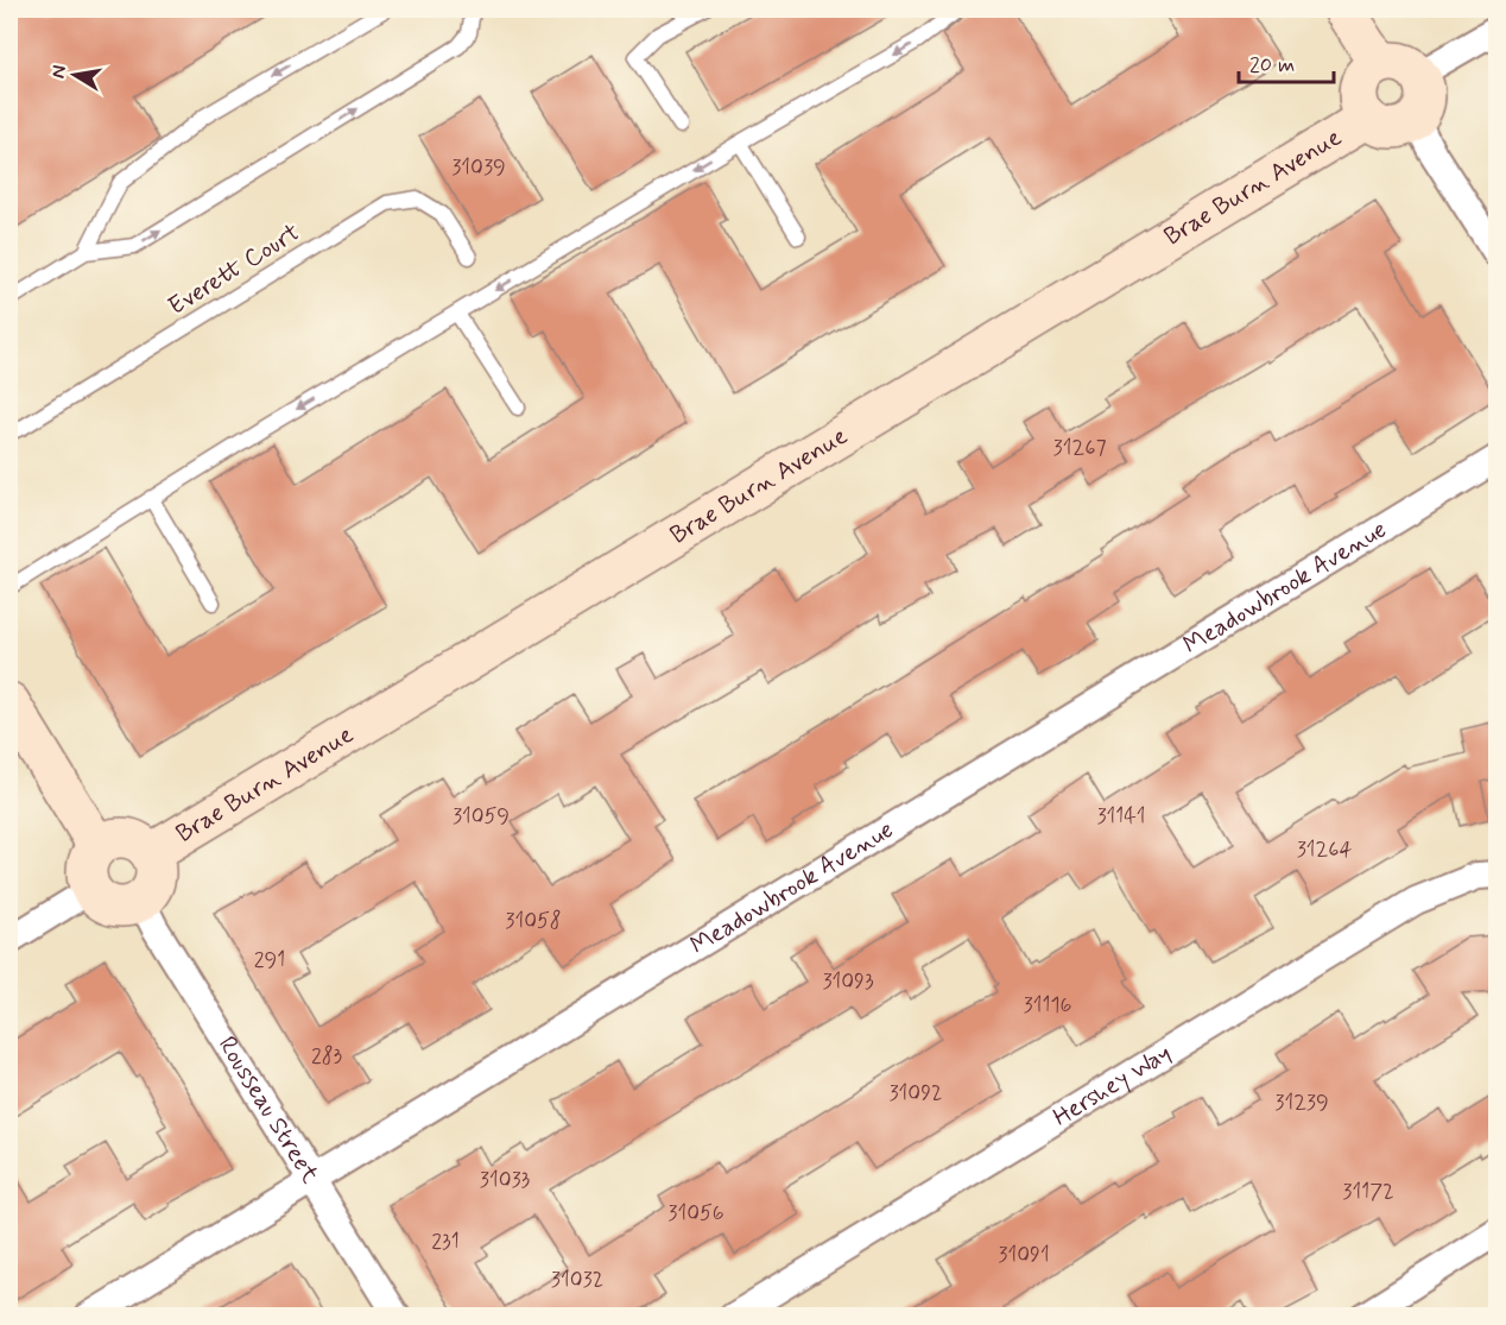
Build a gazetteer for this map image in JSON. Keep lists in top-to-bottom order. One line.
{"streets":{"street":["Brae Burn Avenue","Meadowbrook Avenue","Hershey Way","Rousseau Street"],"lane":["Everett Court"]},"crossings":[["Brae Burn Avenue","Rousseau Street"],["Meadowbrook Avenue","Rousseau Street"]],"house_numbers":["31039","31267","31059","31141","31264","31058","291","31093","31116","283","31092","31239","31033","31172","31056","231","31091","31032"],"scale_bar":"20 m","north":"left"}
